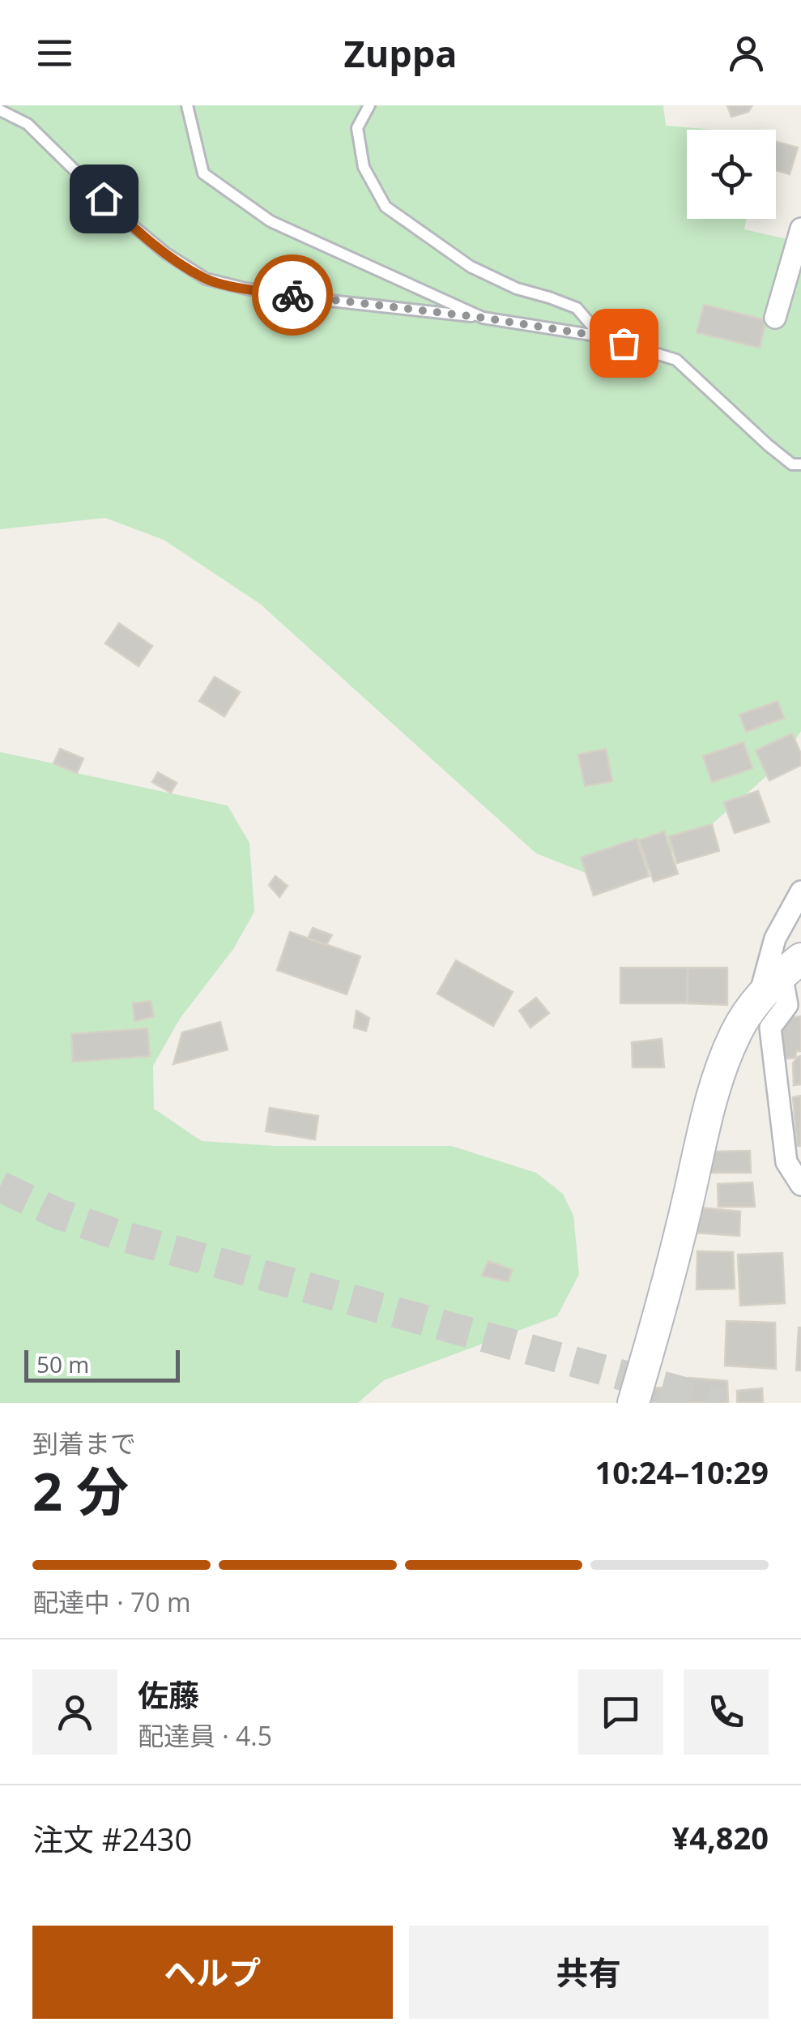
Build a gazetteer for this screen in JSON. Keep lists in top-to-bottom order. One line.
{"scale_bar":"50 m","page":{"header":"Zuppa","scale":"50 m","heading":["2 分","到着まで","10:24–10:29"],"panel":["佐藤","配達員 · 4.5","注文 #2430","¥4,820"],"bar":"配達中 · 70 m","buttons":["ヘルプ","共有"]}}
